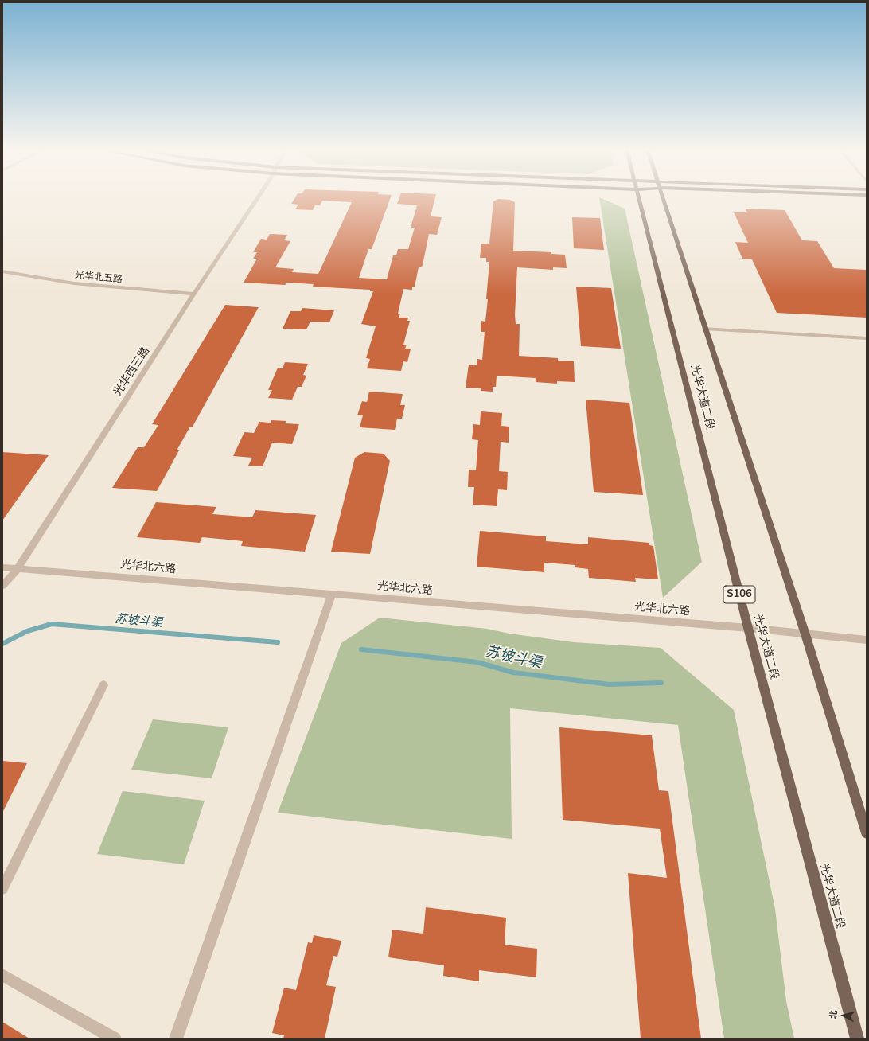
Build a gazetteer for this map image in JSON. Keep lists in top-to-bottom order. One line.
{"streets":{"main road":["光华大道二段","S106"],"street":["光华北五路","光华西三路","光华北六路"]},"crossings":[["光华北五路","光华西三路"],["光华西三路","光华北六路"],["光华大道二段","光华北六路"]],"water":["苏坡斗渠"],"north":"left"}
